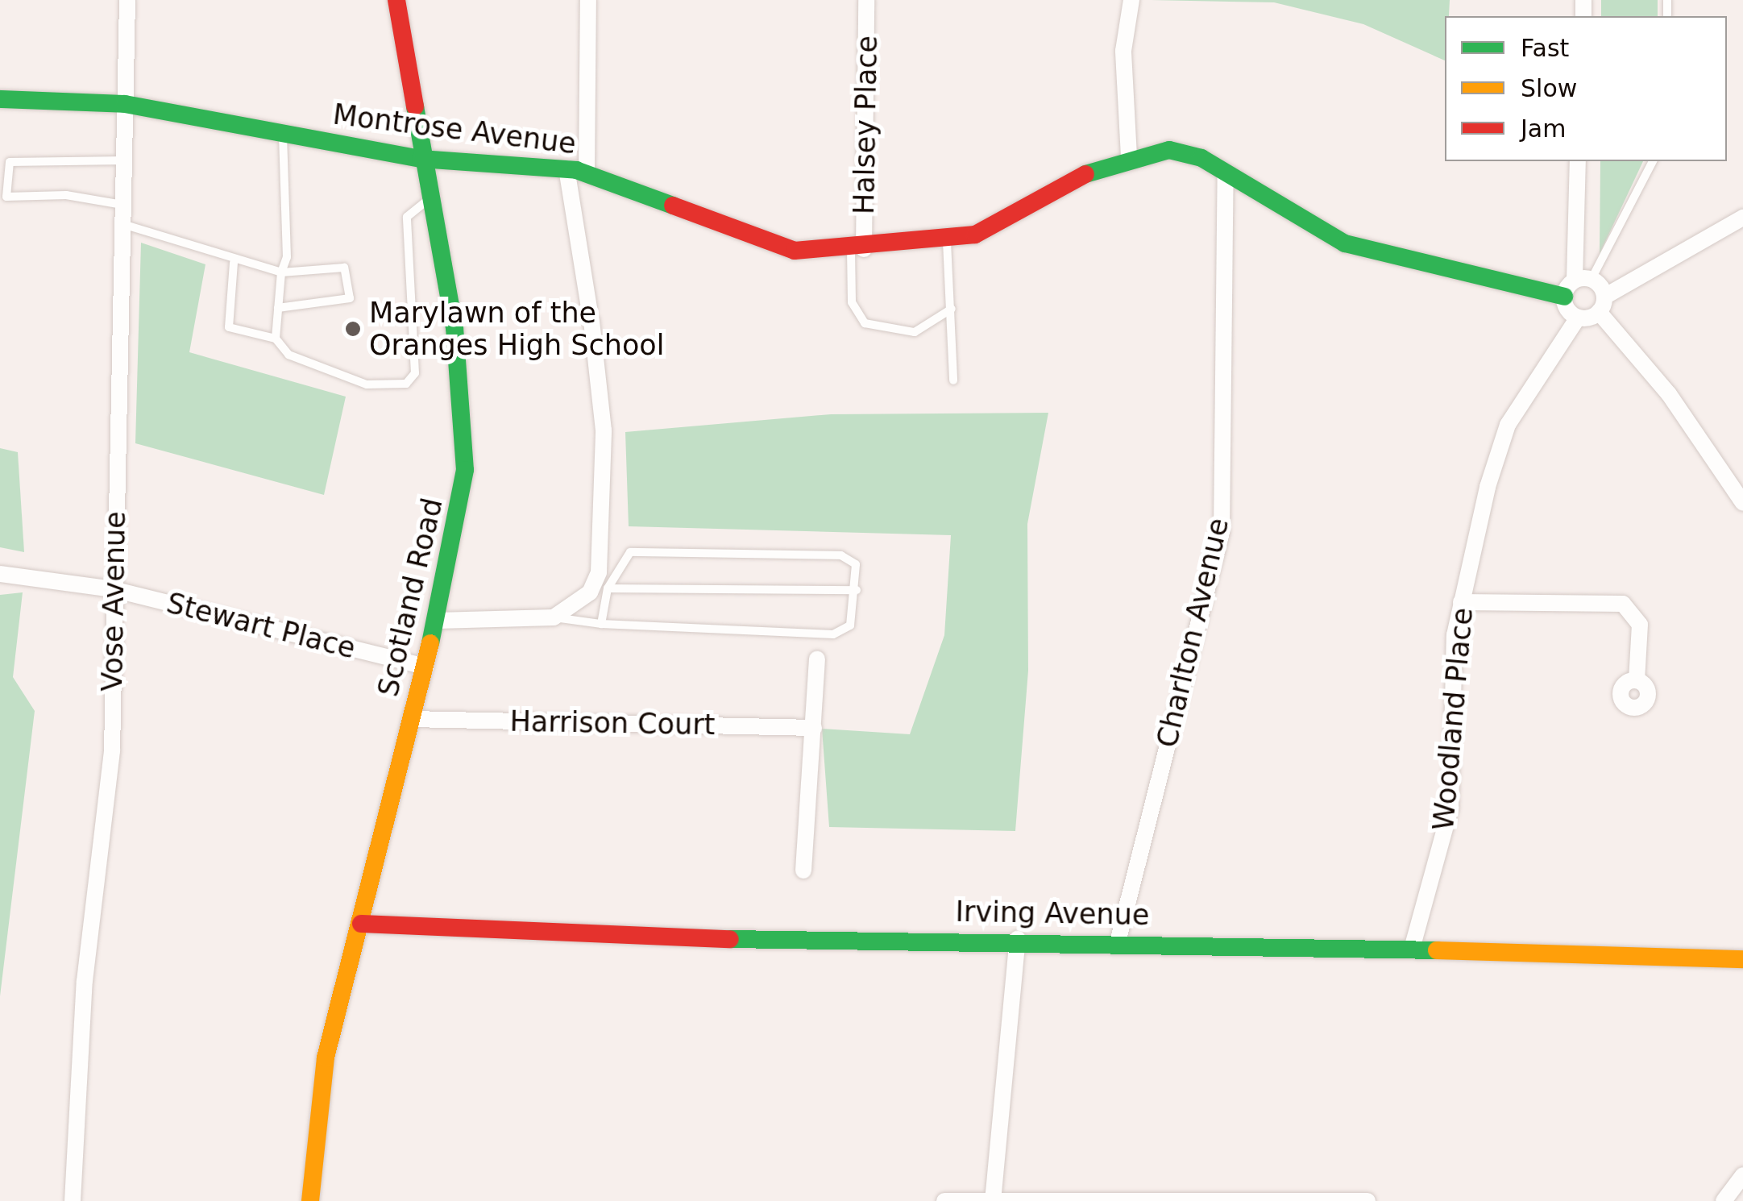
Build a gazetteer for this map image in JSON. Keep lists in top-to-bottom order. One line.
{"streets":{"street":["Halsey Place","Montrose Avenue","Scotland Road","Vose Avenue","Stewart Place","Charlton Avenue","Woodland Place","Harrison Court","Irving Avenue"]},"crossings":[["Halsey Place","Montrose Avenue"],["Montrose Avenue","Scotland Road"],["Montrose Avenue","Vose Avenue"],["Montrose Avenue","Charlton Avenue"],["Scotland Road","Stewart Place"],["Scotland Road","Harrison Court"],["Scotland Road","Irving Avenue"],["Vose Avenue","Stewart Place"],["Charlton Avenue","Irving Avenue"],["Woodland Place","Irving Avenue"]],"places":["Marylawn of the Oranges High School"],"legend":["Fast","Slow","Jam"]}
